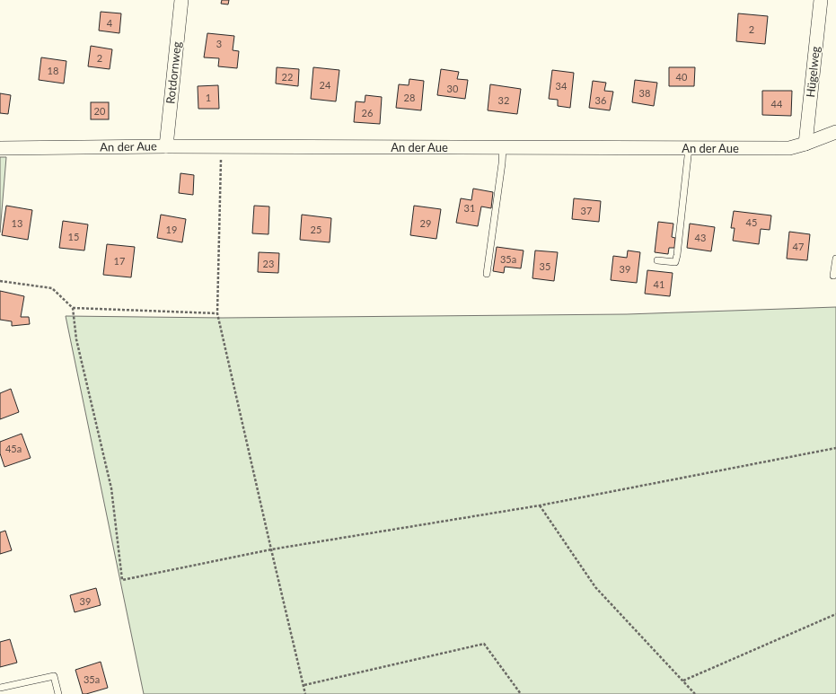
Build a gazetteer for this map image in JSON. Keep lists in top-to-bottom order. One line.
{"streets":{"street":["Hügelweg","Rotdornweg","An der Aue"]},"crossings":[["Hügelweg","An der Aue"],["Rotdornweg","An der Aue"]],"house_numbers":["4","2","3","2","18","22","40","24","34","30","38","1","28","32","36","44","20","26","31","37","45","13","29","19","25","15","43","47","35a","17","23","35","39","41","45a","39","35a"]}
